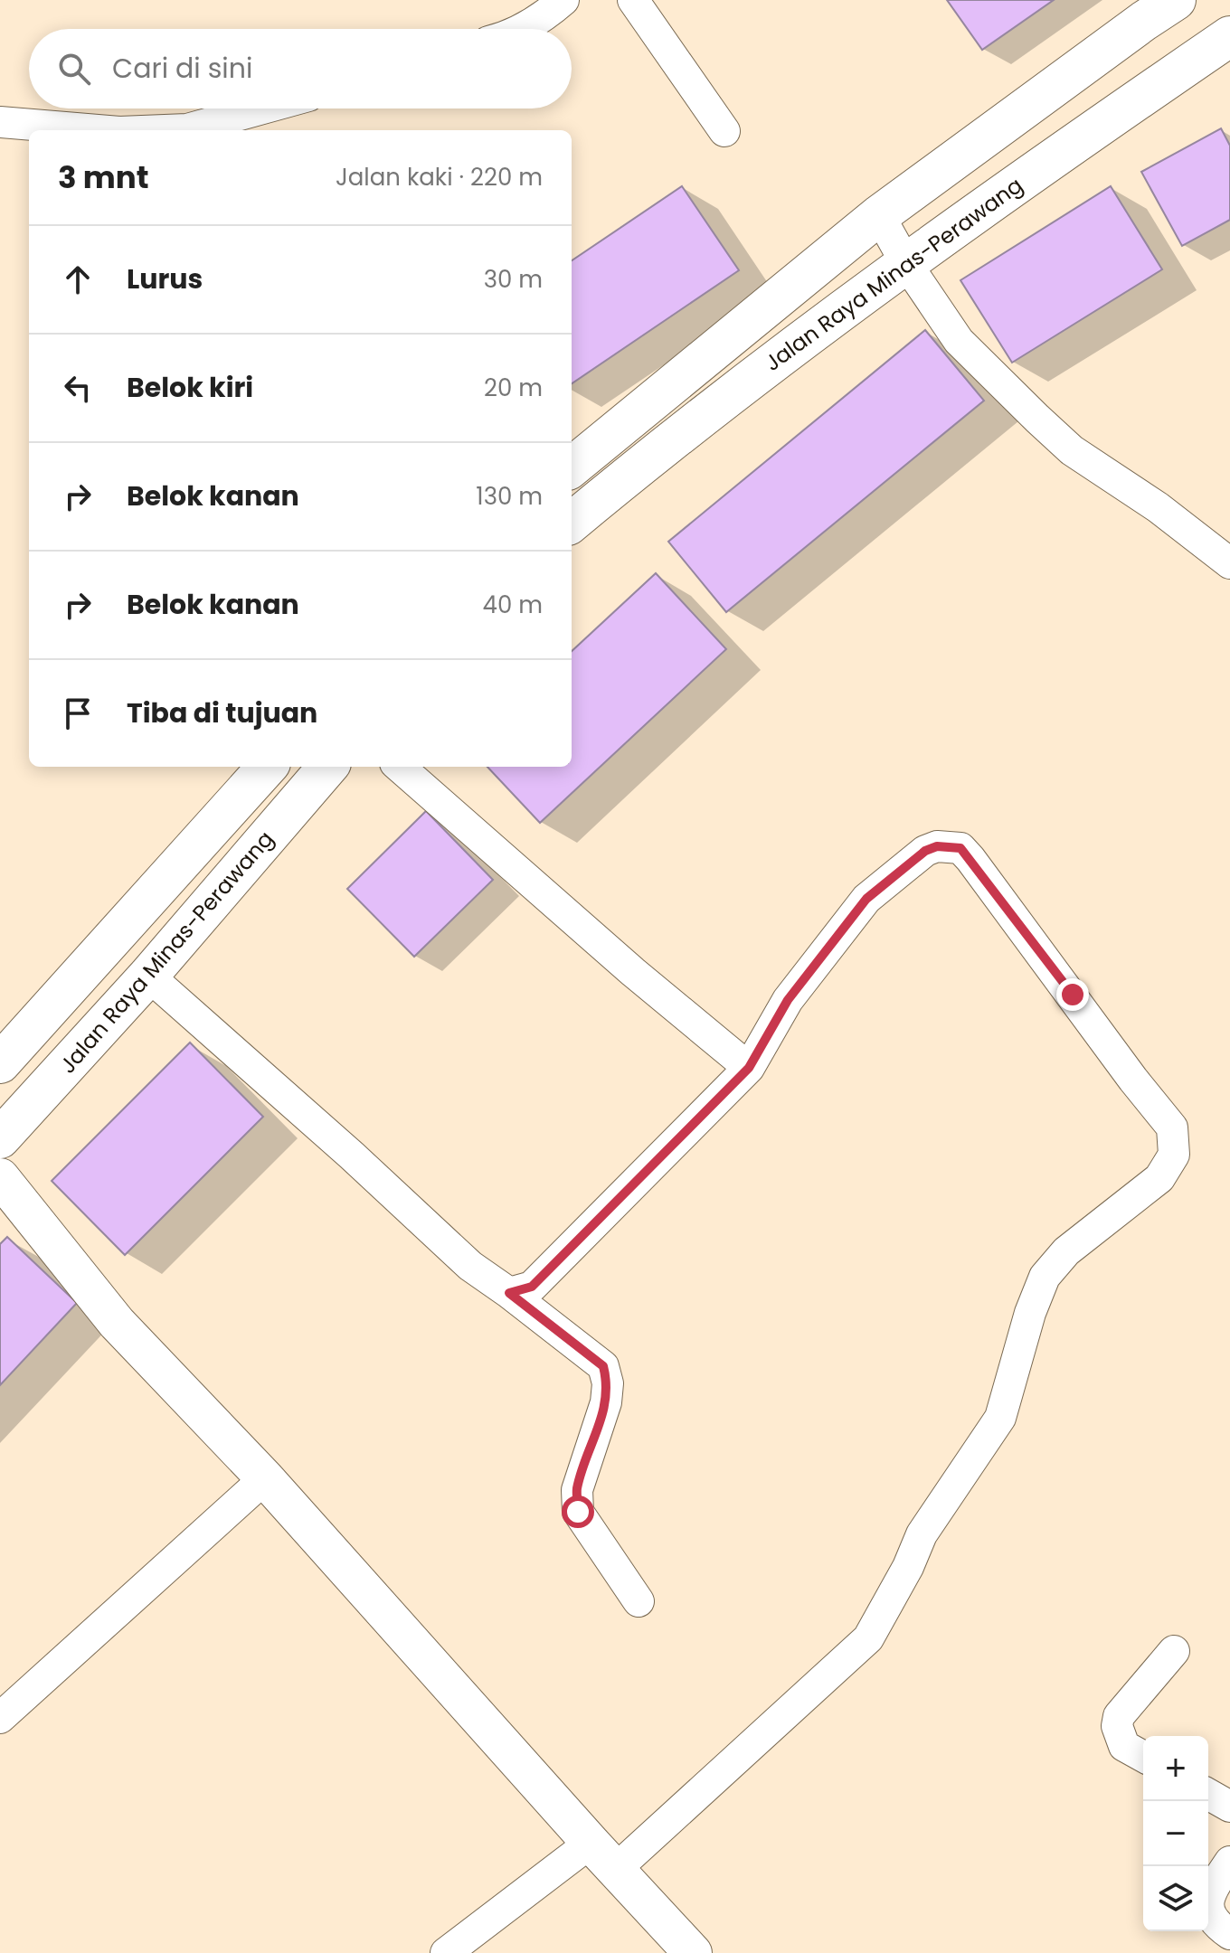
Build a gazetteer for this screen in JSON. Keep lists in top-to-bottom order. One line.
{"streets":{"main road":["Jalan Raya Minas-Perawang"]},"page":{"search":"Cari di sini","heading":["3 mnt","Jalan kaki · 220 m"],"list":[["Lurus","30 m"],["Belok kiri","20 m"],["Belok kanan","130 m"],["Belok kanan","40 m"],"Tiba di tujuan"],"map_buttons":["+","−"]}}
